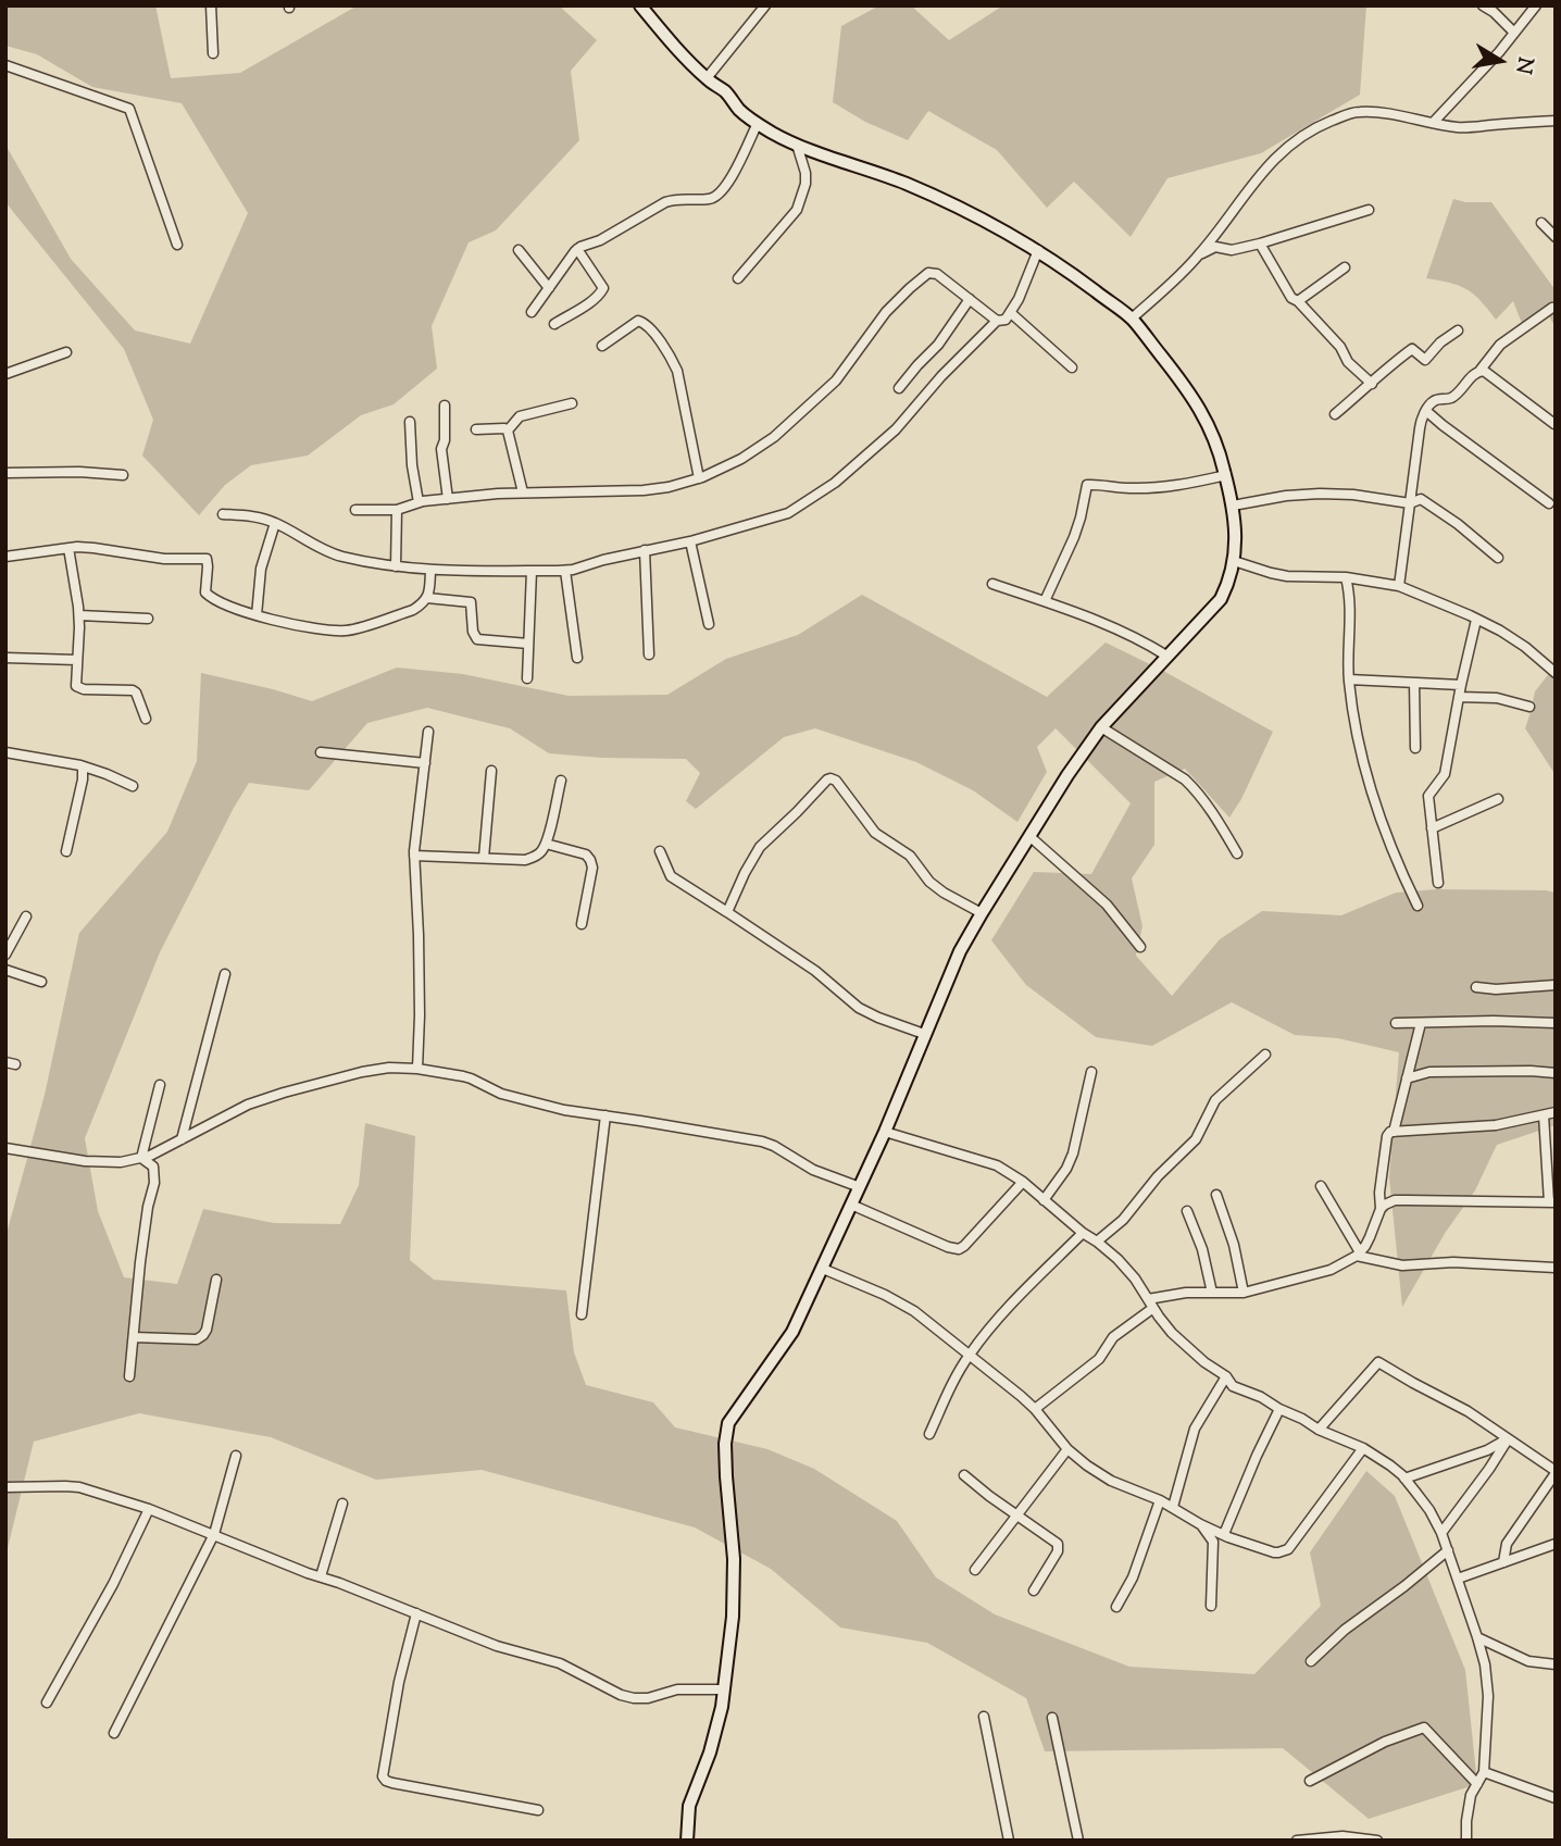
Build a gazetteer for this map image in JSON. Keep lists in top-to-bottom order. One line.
{"north":"right"}
